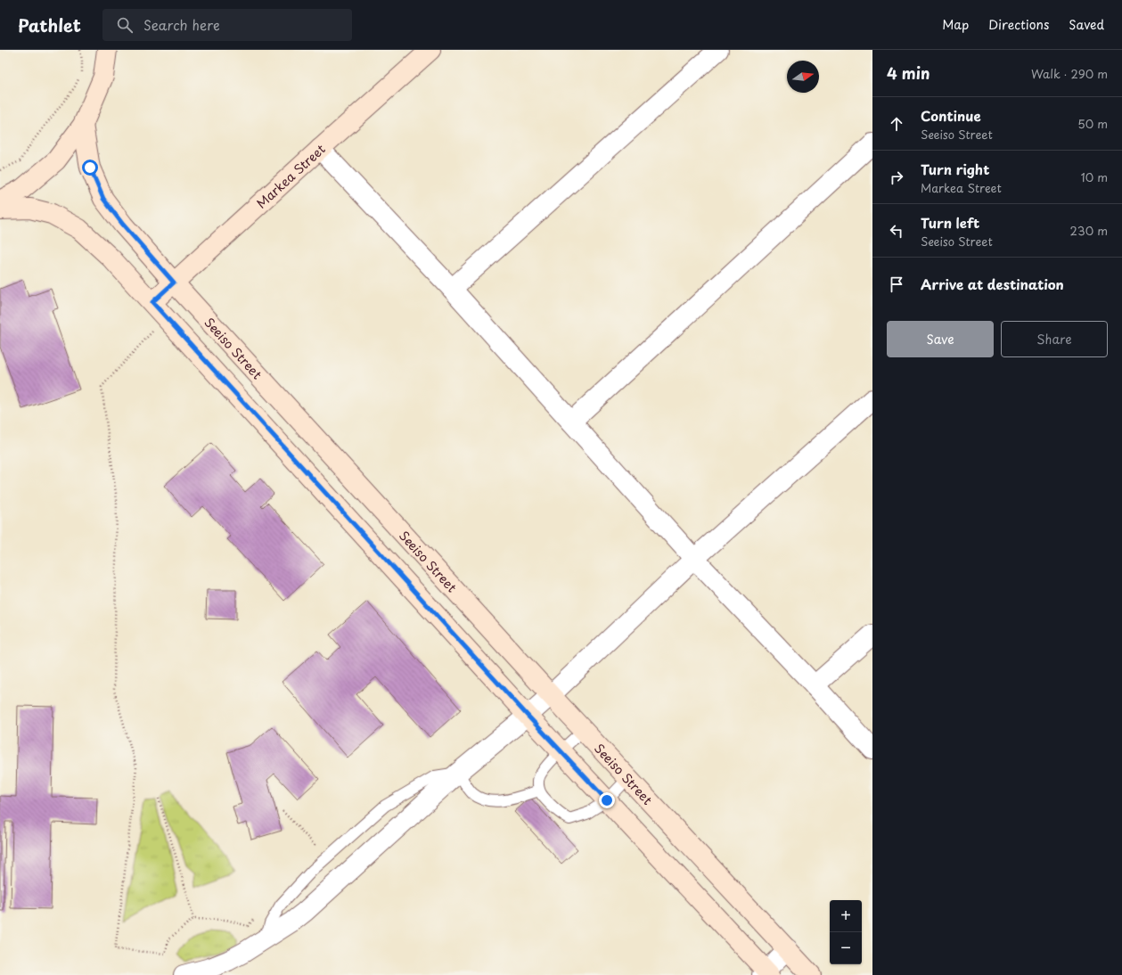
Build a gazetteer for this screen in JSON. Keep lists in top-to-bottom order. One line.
{"streets":{"street":["Markea Street","Seeiso Street"]},"crossings":[["Markea Street","Seeiso Street"]],"north":"right","page":{"header":"Pathlet","search":"Search here","nav":["Map","Directions","Saved"],"heading":["4 min","Walk · 290 m"],"list":[["Continue","Seeiso Street","50 m"],["Turn right","Markea Street","10 m"],["Turn left","Seeiso Street","230 m"],"Arrive at destination"],"buttons":["Save","Share"],"map_buttons":["+","−"]}}
